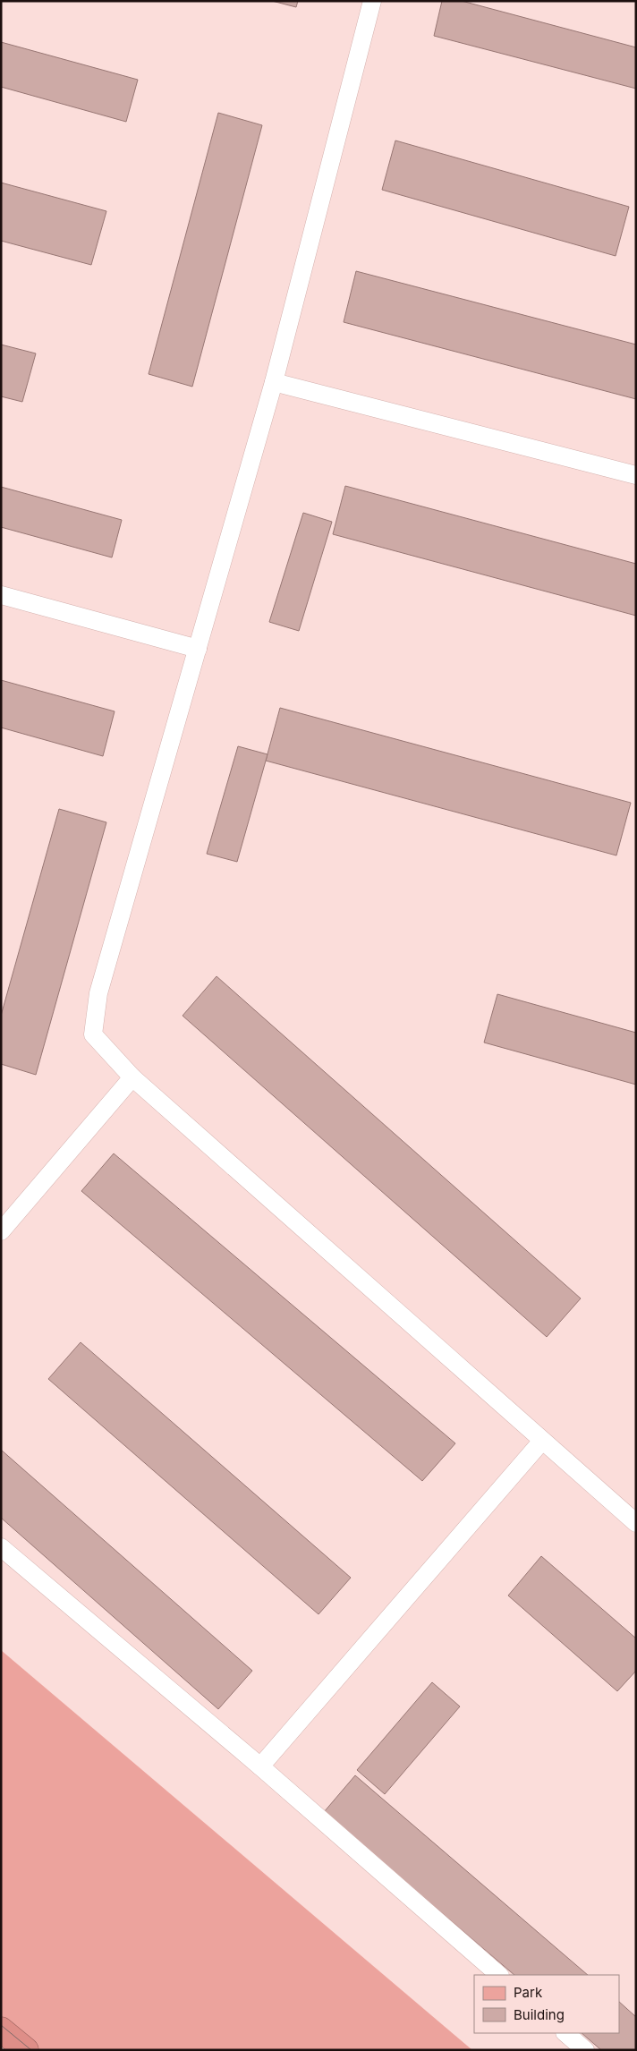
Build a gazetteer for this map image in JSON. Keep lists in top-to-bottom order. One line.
{"legend":["Park","Building"]}
